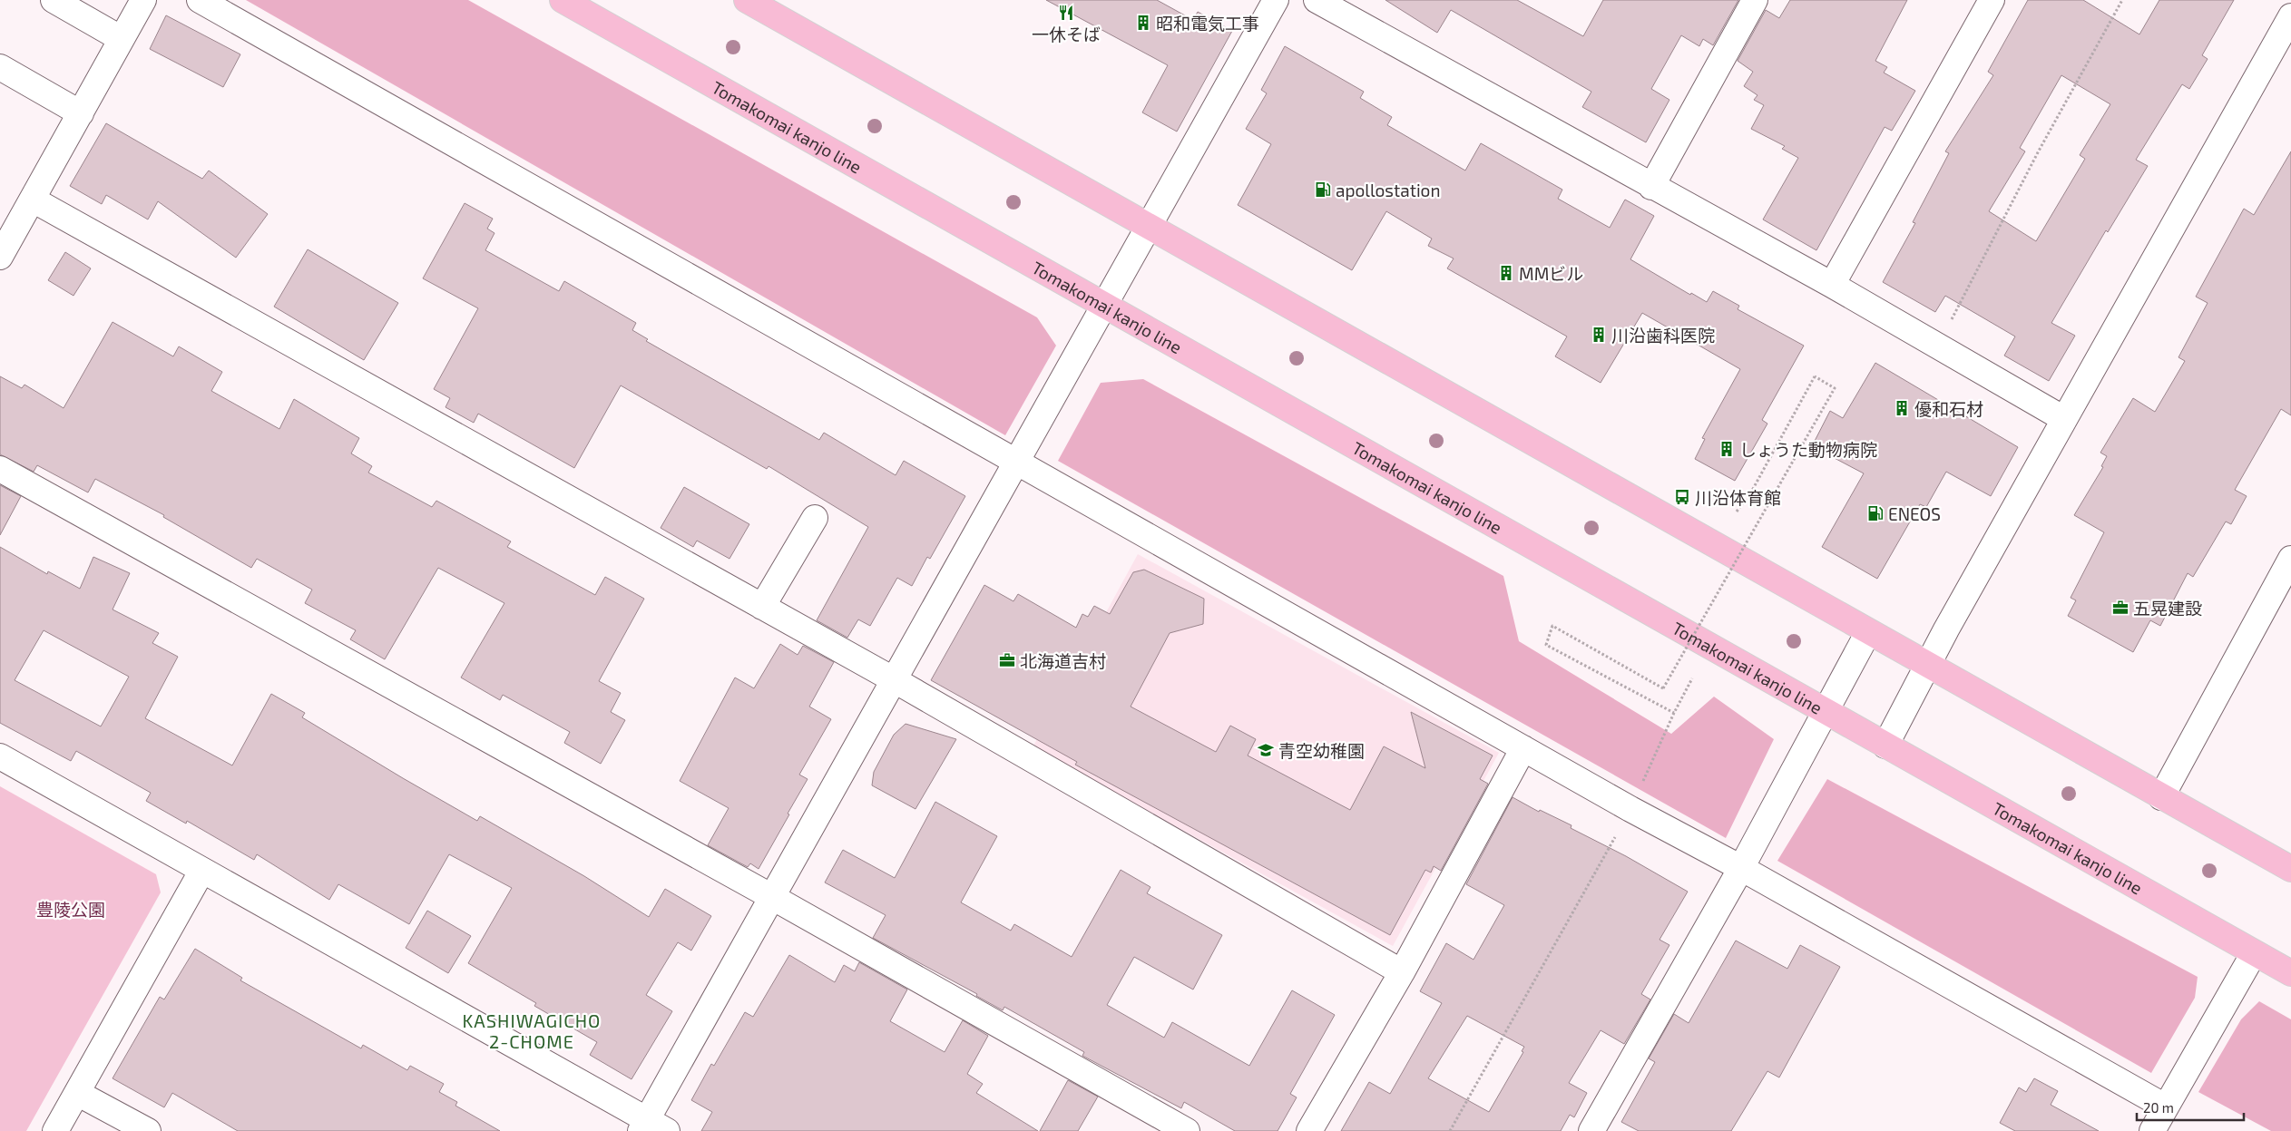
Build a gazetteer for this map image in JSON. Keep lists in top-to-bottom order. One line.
{"streets":{"main road":["Tomakomai kanjo line"]},"districts":["KASHIWAGICHO 2-CHOME"],"parks":["豊陵公園"],"places":{"restaurant":["一休そば"],"building":["昭和電気工事","MMビル","川沿歯科医院","優和石材","しょうた動物病院"],"fuel station":["apollostation","ENEOS"],"bus stop":["川沿体育館"],"office":["五晃建設","北海道吉村"],"school or university":["青空幼稚園"]},"scale_bar":"20 m"}
